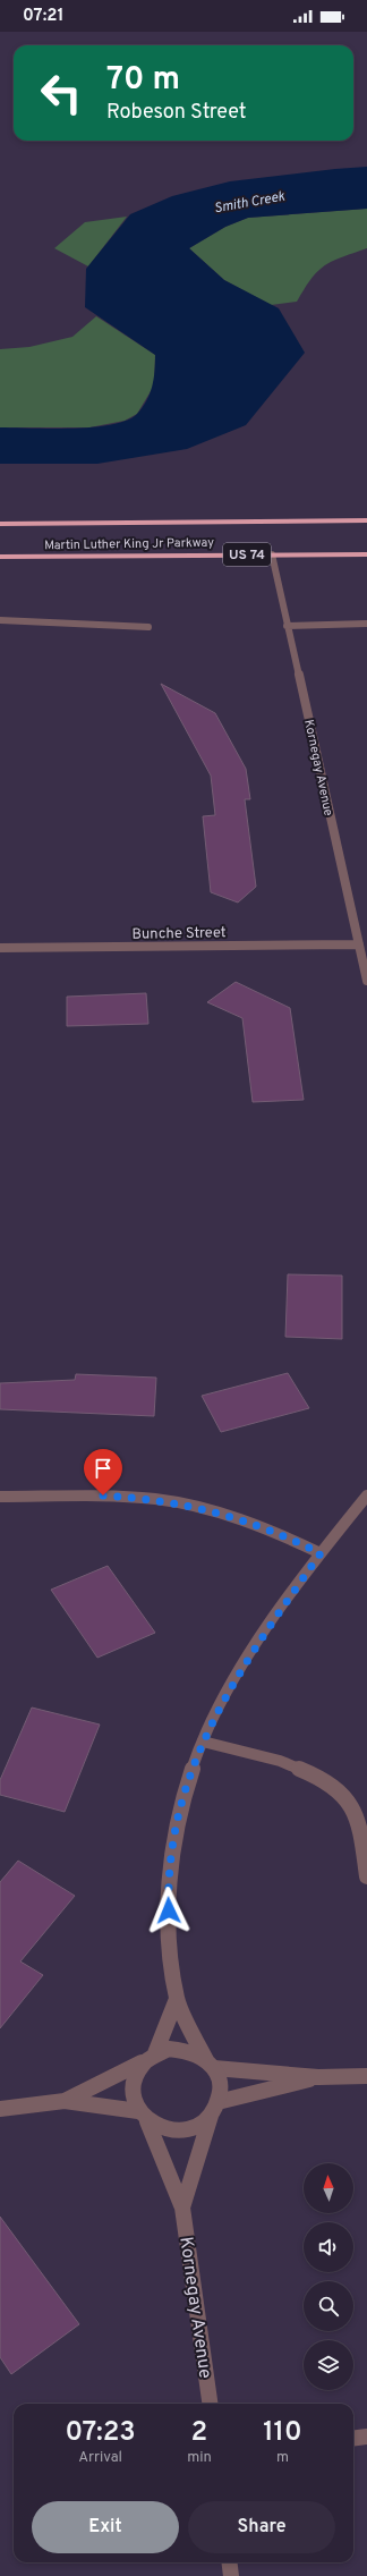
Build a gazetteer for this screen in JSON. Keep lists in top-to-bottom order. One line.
{"streets":{"highway":["Martin Luther King Jr Parkway","US 74"],"street":["Kornegay Avenue","Bunche Street"]},"crossings":[["Martin Luther King Jr Parkway","Kornegay Avenue"],["Kornegay Avenue","Bunche Street"]],"water":["Smith Creek"],"north":"top","page":{"status":"07:21","turn":["70 m","Robeson Street"],"eta":["07:23","Arrival","2","min","110","m"],"buttons":["Exit","Share"]}}
